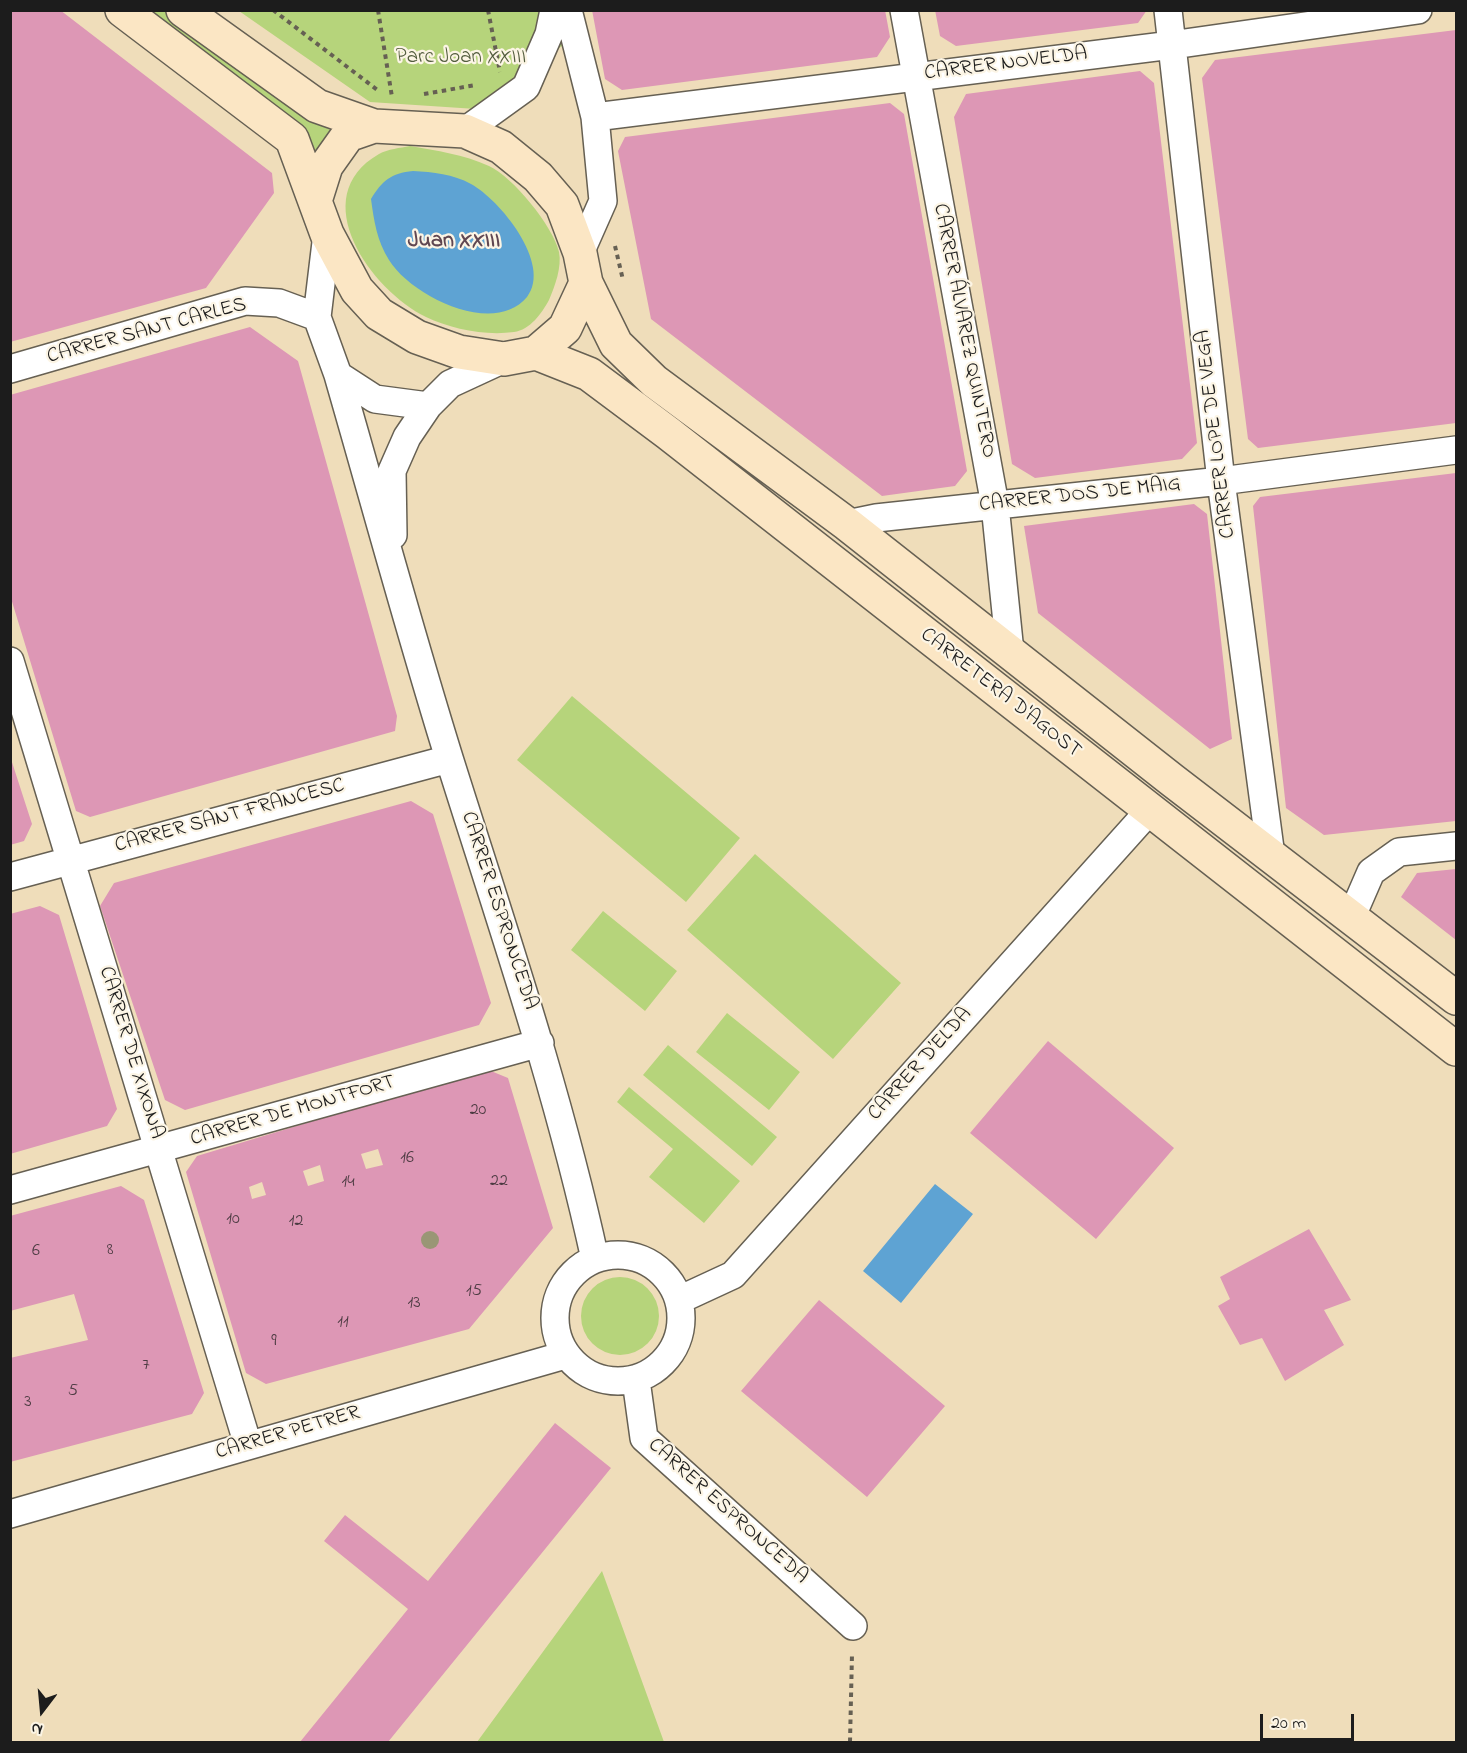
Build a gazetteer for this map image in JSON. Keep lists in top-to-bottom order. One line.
{"streets":{"main road":["CARRETERA D'AGOST"],"street":["CARRER NOVELDA","CARRER ÁLVAREZ QUINTERO","CARRER SANT CARLES","CARRER LOPE DE VEGA","CARRER DOS DE MAIG","CARRER SANT FRANCESC","CARRER ESPRONCEDA","CARRER DE XIXONA","CARRER D’ELDA","CARRER DE MONTFORT","CARRER PETRER"]},"crossings":[["CARRER NOVELDA","CARRER ÁLVAREZ QUINTERO"],["CARRER NOVELDA","CARRER LOPE DE VEGA"],["CARRER ÁLVAREZ QUINTERO","CARRER DOS DE MAIG"],["CARRER ÁLVAREZ QUINTERO","CARRETERA D'AGOST"],["CARRER SANT CARLES","CARRER ESPRONCEDA"],["CARRER LOPE DE VEGA","CARRER DOS DE MAIG"],["CARRER LOPE DE VEGA","CARRETERA D'AGOST"],["CARRER DOS DE MAIG","CARRETERA D'AGOST"],["CARRETERA D'AGOST","CARRER D’ELDA"],["CARRER SANT FRANCESC","CARRER ESPRONCEDA"],["CARRER SANT FRANCESC","CARRER DE XIXONA"],["CARRER ESPRONCEDA","CARRER D’ELDA"],["CARRER ESPRONCEDA","CARRER DE MONTFORT"],["CARRER ESPRONCEDA","CARRER PETRER"],["CARRER DE XIXONA","CARRER DE MONTFORT"],["CARRER DE XIXONA","CARRER PETRER"],["CARRER D’ELDA","CARRER PETRER"]],"districts":["Juan XXIII"],"parks":["Parc Joan XXIII"],"house_numbers":["20","16","22","14","10","12","8","6","15","13","11","9","7","5","3"],"scale_bar":"20 m","north":"bottom"}
